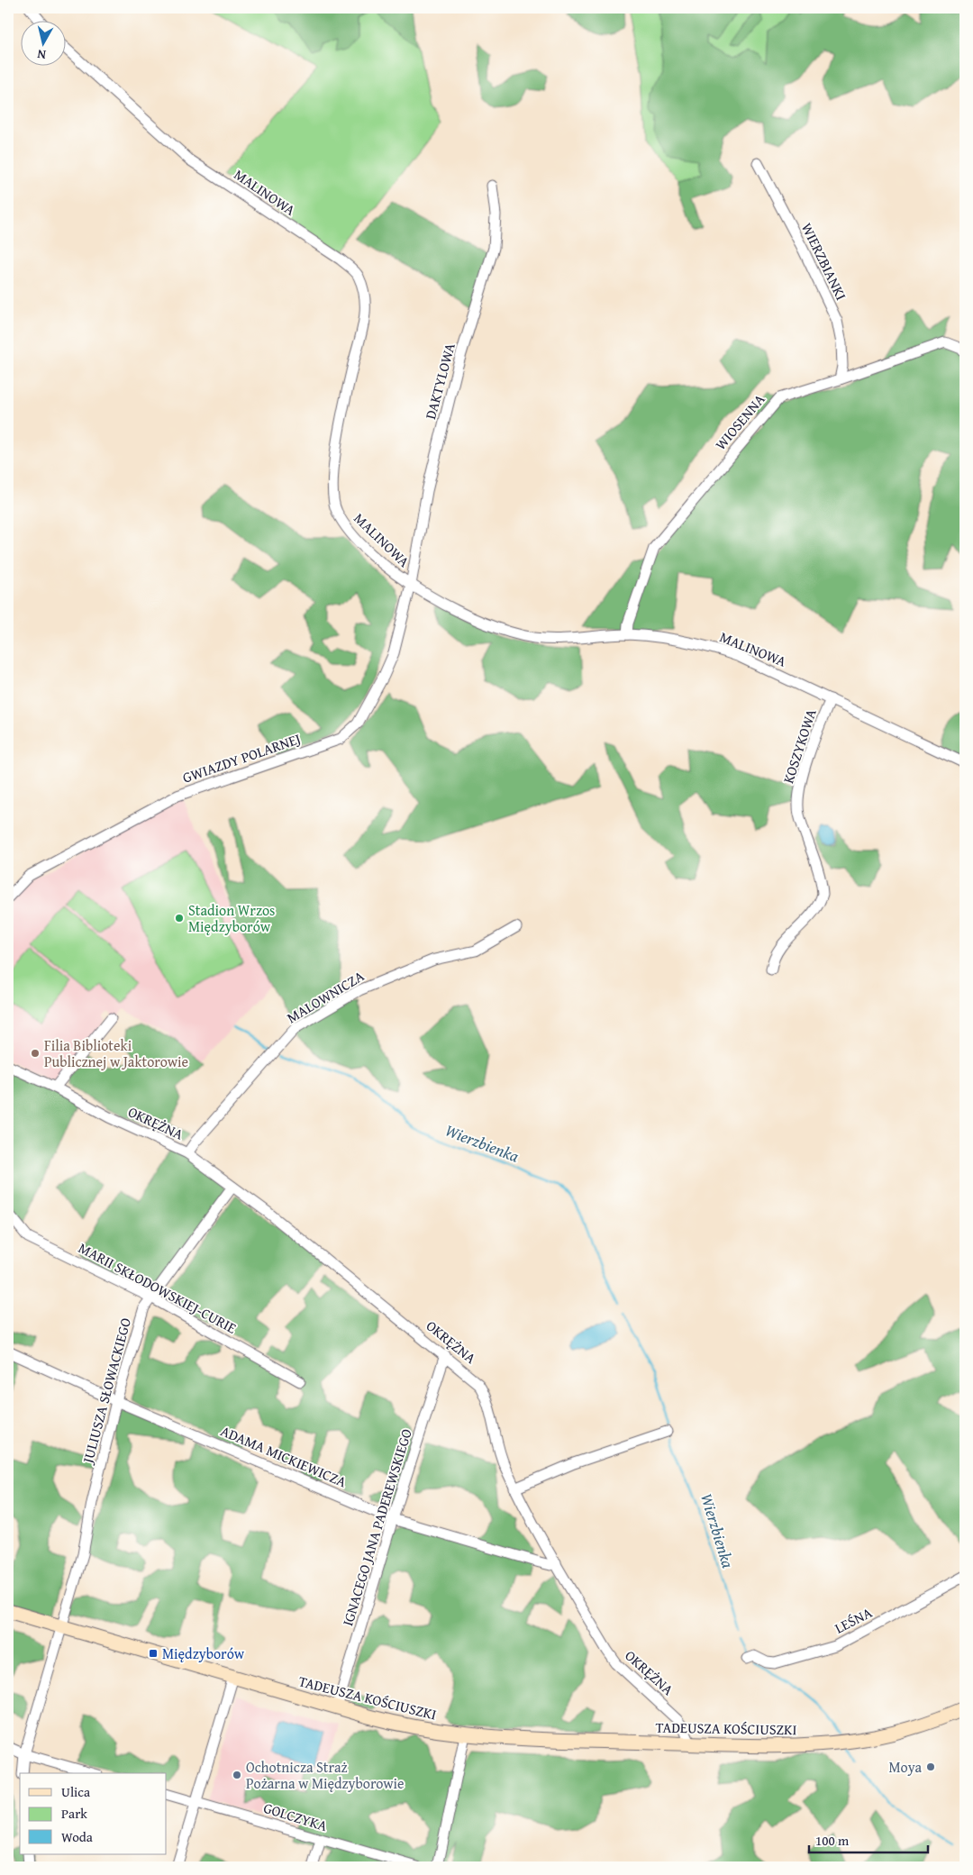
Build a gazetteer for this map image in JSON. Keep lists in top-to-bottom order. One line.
{"streets":{"main road":["TADEUSZA KOŚCIUSZKI"],"street":["MALINOWA","WIERZBIANKI","DAKTYLOWA","WIOSENNA","KOSZYKOWA","GWIAZDY POLARNEJ","MALOWNICZA","OKRĘŻNA","MARII SKŁODOWSKIEJ-CURIE","JULIUSZA SŁOWACKIEGO","ADAMA MICKIEWICZA","IGNACEGO JANA PADEREWSKIEGO","LEŚNA","GOLCZYKA"]},"crossings":[["MALINOWA","DAKTYLOWA"],["MALINOWA","WIOSENNA"],["MALINOWA","KOSZYKOWA"],["MALINOWA","GWIAZDY POLARNEJ"],["WIERZBIANKI","WIOSENNA"],["DAKTYLOWA","GWIAZDY POLARNEJ"],["MALOWNICZA","OKRĘŻNA"],["OKRĘŻNA","JULIUSZA SŁOWACKIEGO"],["OKRĘŻNA","ADAMA MICKIEWICZA"],["OKRĘŻNA","IGNACEGO JANA PADEREWSKIEGO"],["OKRĘŻNA","TADEUSZA KOŚCIUSZKI"],["MARII SKŁODOWSKIEJ-CURIE","JULIUSZA SŁOWACKIEGO"],["JULIUSZA SŁOWACKIEGO","ADAMA MICKIEWICZA"],["JULIUSZA SŁOWACKIEGO","TADEUSZA KOŚCIUSZKI"],["ADAMA MICKIEWICZA","IGNACEGO JANA PADEREWSKIEGO"],["IGNACEGO JANA PADEREWSKIEGO","TADEUSZA KOŚCIUSZKI"]],"water":["Wierzbienka"],"places":{"other":["Stadion Wrzos Międzyborów","Filia Biblioteki Publicznej w Jaktorowie","Moya","Ochotnicza Straż Pożarna w Międzyborowie"],"transit":["Międzyborów"]},"legend":["Ulica","Park","Woda"],"scale_bar":"100 m","north":"bottom"}
